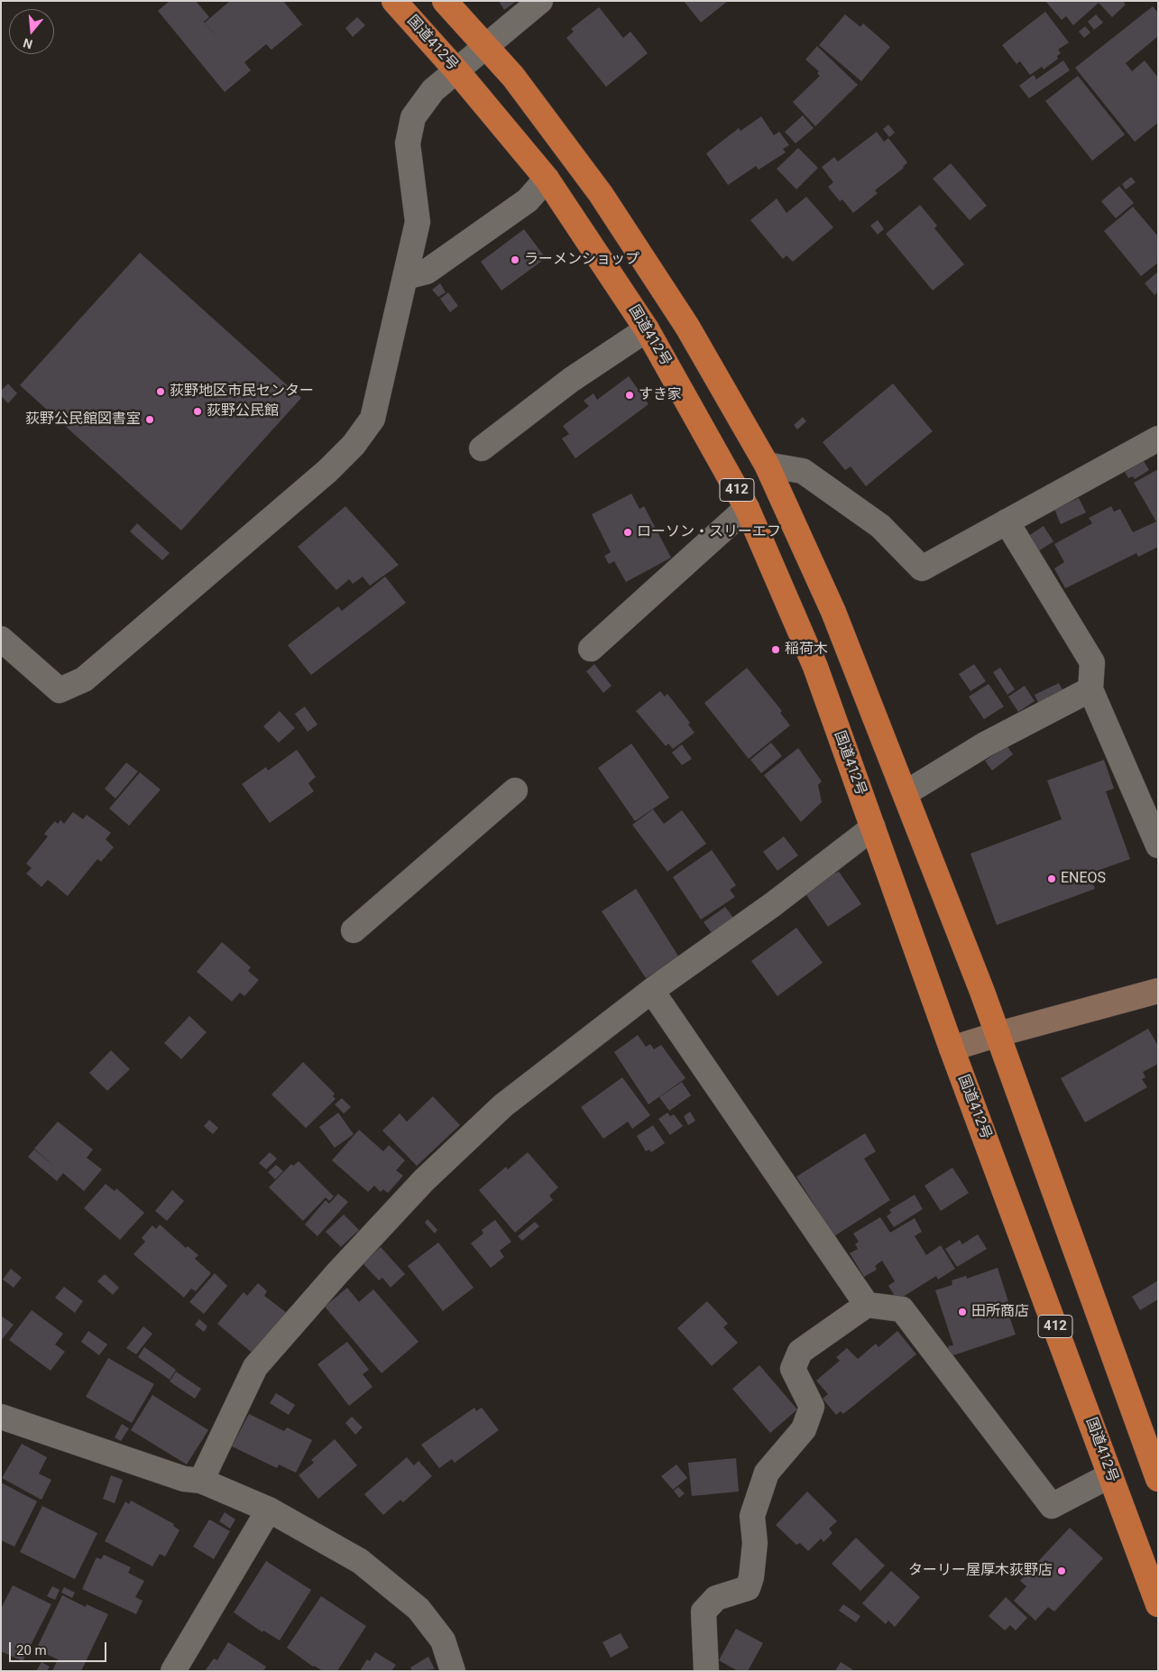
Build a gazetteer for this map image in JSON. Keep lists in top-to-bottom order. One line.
{"streets":{"highway":["国道412号","412"]},"places":["ラーメンショップ","荻野地区市民センター","すき家","荻野公民館","荻野公民館図書室","ローソン・スリーエフ","稲荷木","ENEOS","田所商店","ターリー屋厚木荻野店"],"scale_bar":"20 m","north":"bottom"}
